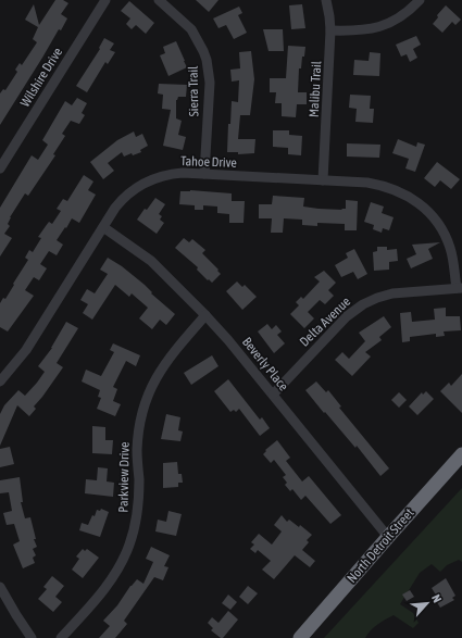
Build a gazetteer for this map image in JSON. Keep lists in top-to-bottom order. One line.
{"streets":{"highway":["North Detroit Street"],"street":["Wilshire Drive","Malibu Trail","Sierra Trail","Tahoe Drive","Delta Avenue","Beverly Place","Parkview Drive"]},"crossings":[["Malibu Trail","Tahoe Drive"],["Sierra Trail","Tahoe Drive"],["Tahoe Drive","Delta Avenue"],["Tahoe Drive","Beverly Place"],["Delta Avenue","Beverly Place"],["Beverly Place","Parkview Drive"],["Beverly Place","North Detroit Street"]],"north":"top right"}
